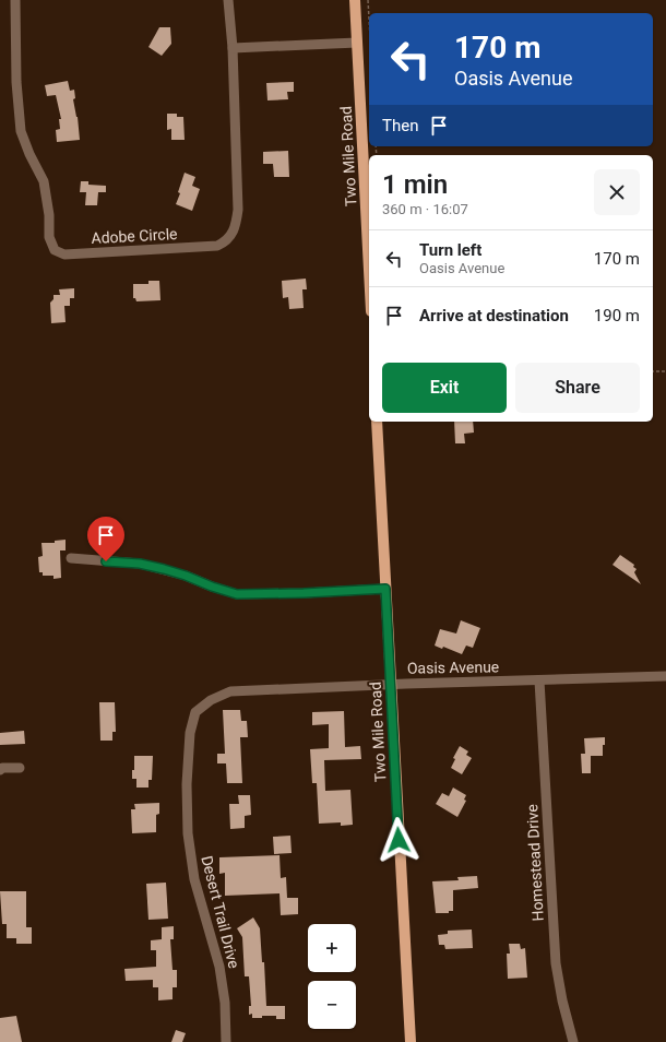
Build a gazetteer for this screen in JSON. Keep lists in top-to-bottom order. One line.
{"streets":{"main road":["Two Mile Road"],"street":["Adobe Circle","Oasis Avenue","Homestead Drive","Desert Trail Drive"]},"crossings":[["Two Mile Road","Oasis Avenue"],["Oasis Avenue","Homestead Drive"],["Oasis Avenue","Desert Trail Drive"]],"page":{"turn":["170 m","Oasis Avenue"],"then":"Then","heading":["1 min","360 m · 16:07"],"list":[{"name":"Turn left","note":"Oasis Avenue","value":"170 m"},{"name":"Arrive at destination","value":"190 m"}],"buttons":["Exit","Share"],"map_buttons":["+","−"]}}
